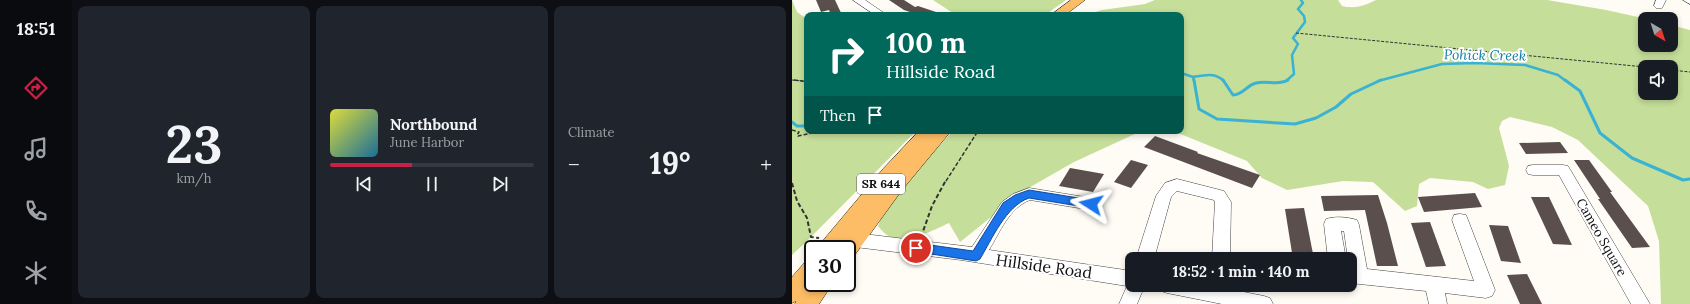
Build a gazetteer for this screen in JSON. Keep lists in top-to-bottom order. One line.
{"streets":{"main road":["SR 644"],"street":["Cameo Square","Hillside Road"]},"water":["Pohick Creek"],"north":"bottom right","page":{"tabs":"18:51","tile":[["23","km/h"],"Climate"],"turn":["100 m","Hillside Road"],"then":"Then","song":["Northbound","June Harbor"],"heat":["−","19°","+"],"limit":"30","trip":"18:52 · 1 min · 140 m"}}
